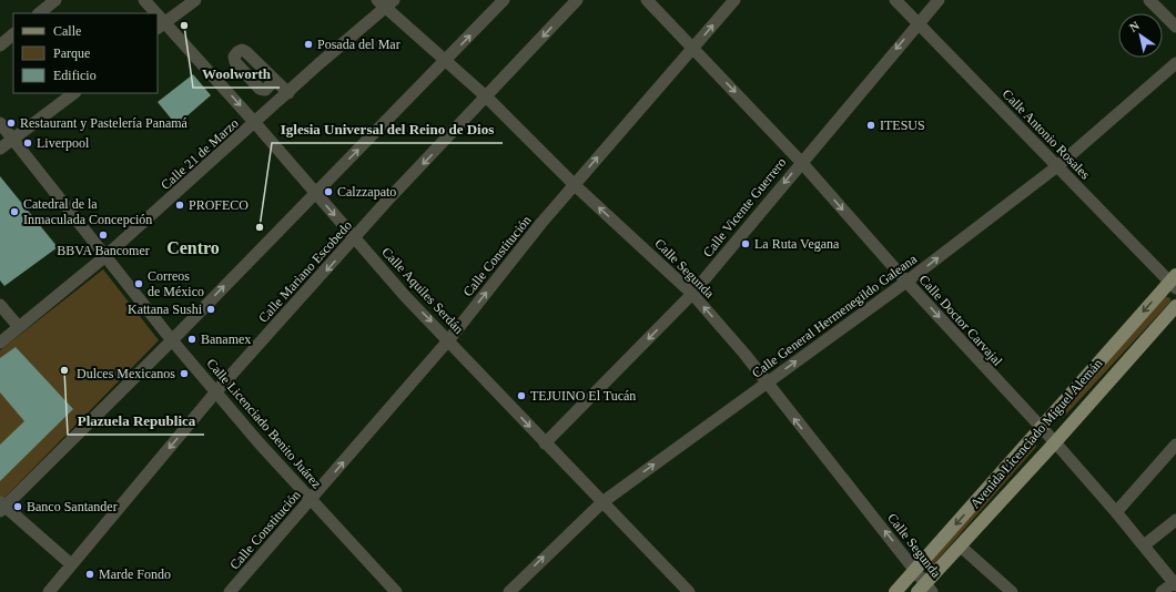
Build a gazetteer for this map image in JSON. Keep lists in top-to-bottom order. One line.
{"streets":{"main road":["Avenida Licenciado Miguel Alemán"],"street":["Calle Antonio Rosales","Calle 21 de Marzo","Calle Vicente Guerrero","Calle Constitución","Calle Segunda","Calle Mariano Escobedo","Calle Aquiles Serdán","Calle General Hermenegildo Galeana","Calle Doctor Carvajal","Calle Licenciado Benito Juárez"]},"crossings":[["Calle Antonio Rosales","Calle Vicente Guerrero"],["Calle Antonio Rosales","Calle General Hermenegildo Galeana"],["Calle Antonio Rosales","Avenida Licenciado Miguel Alemán"],["Calle 21 de Marzo","Calle Segunda"],["Calle 21 de Marzo","Calle Aquiles Serdán"],["Calle 21 de Marzo","Calle Licenciado Benito Juárez"],["Calle Vicente Guerrero","Calle Segunda"],["Calle Vicente Guerrero","Calle Aquiles Serdán"],["Calle Vicente Guerrero","Calle Doctor Carvajal"],["Calle Constitución","Calle Segunda"],["Calle Constitución","Calle Aquiles Serdán"],["Calle Constitución","Calle Doctor Carvajal"],["Calle Constitución","Calle Licenciado Benito Juárez"],["Calle Segunda","Calle Mariano Escobedo"],["Calle Segunda","Calle General Hermenegildo Galeana"],["Calle Segunda","Avenida Licenciado Miguel Alemán"],["Calle Mariano Escobedo","Calle Aquiles Serdán"],["Calle Mariano Escobedo","Calle Licenciado Benito Juárez"],["Calle Aquiles Serdán","Calle General Hermenegildo Galeana"],["Calle General Hermenegildo Galeana","Calle Doctor Carvajal"],["Calle Doctor Carvajal","Avenida Licenciado Miguel Alemán"]],"one_way":["Calle Vicente Guerrero","Calle Constitución","Calle Segunda","Calle Aquiles Serdán","Calle General Hermenegildo Galeana","Calle Doctor Carvajal"],"districts":["Centro"],"places":["Woolworth","Posada del Mar","Restaurant y Pastelería Panamá","ITESUS","Liverpool","Calzzapato","PROFECO","Catedral de la Inmaculada Concepción","Iglesia Universal del Reino de Dios","BBVA Bancomer","La Ruta Vegana","Correos de México","Kattana Sushi","Banamex","Plazuela Republica","Dulces Mexicanos","TEJUINO El Tucán","Banco Santander","Marde Fondo"],"legend":["Calle","Parque","Edificio"],"north":"top left"}
